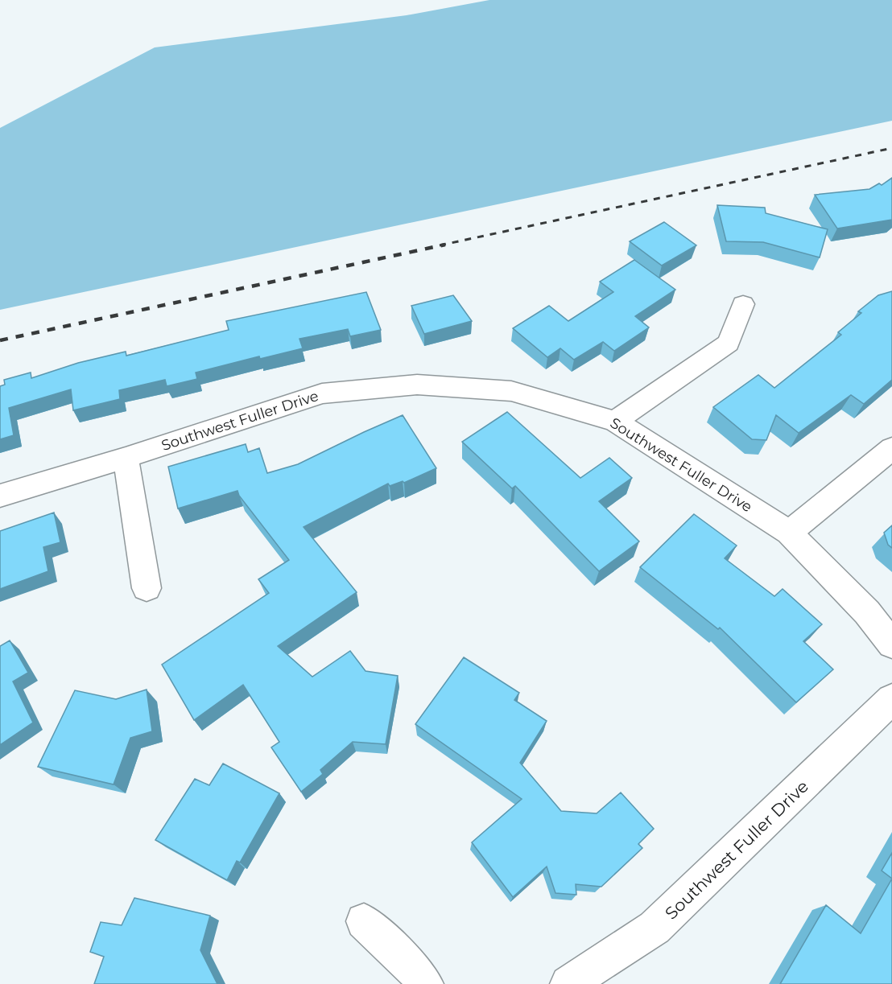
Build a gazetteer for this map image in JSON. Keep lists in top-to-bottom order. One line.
{"streets":{"street":["Southwest Fuller Drive"]}}
